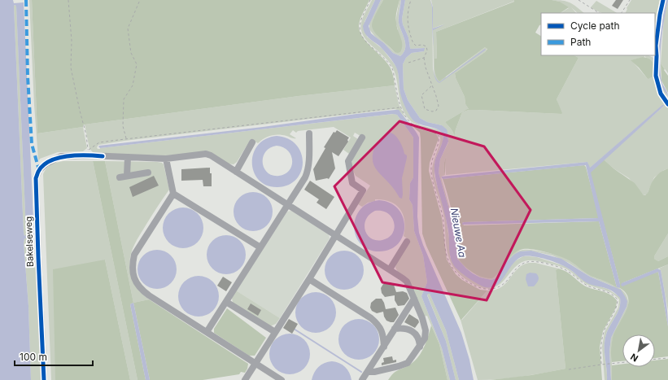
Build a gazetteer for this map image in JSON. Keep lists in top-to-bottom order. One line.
{"streets":{"street":["Bakelseweg"]},"water":["Nieuwe Aa"],"legend":["Cycle path","Path"],"scale_bar":"100 m","north":"bottom left"}
